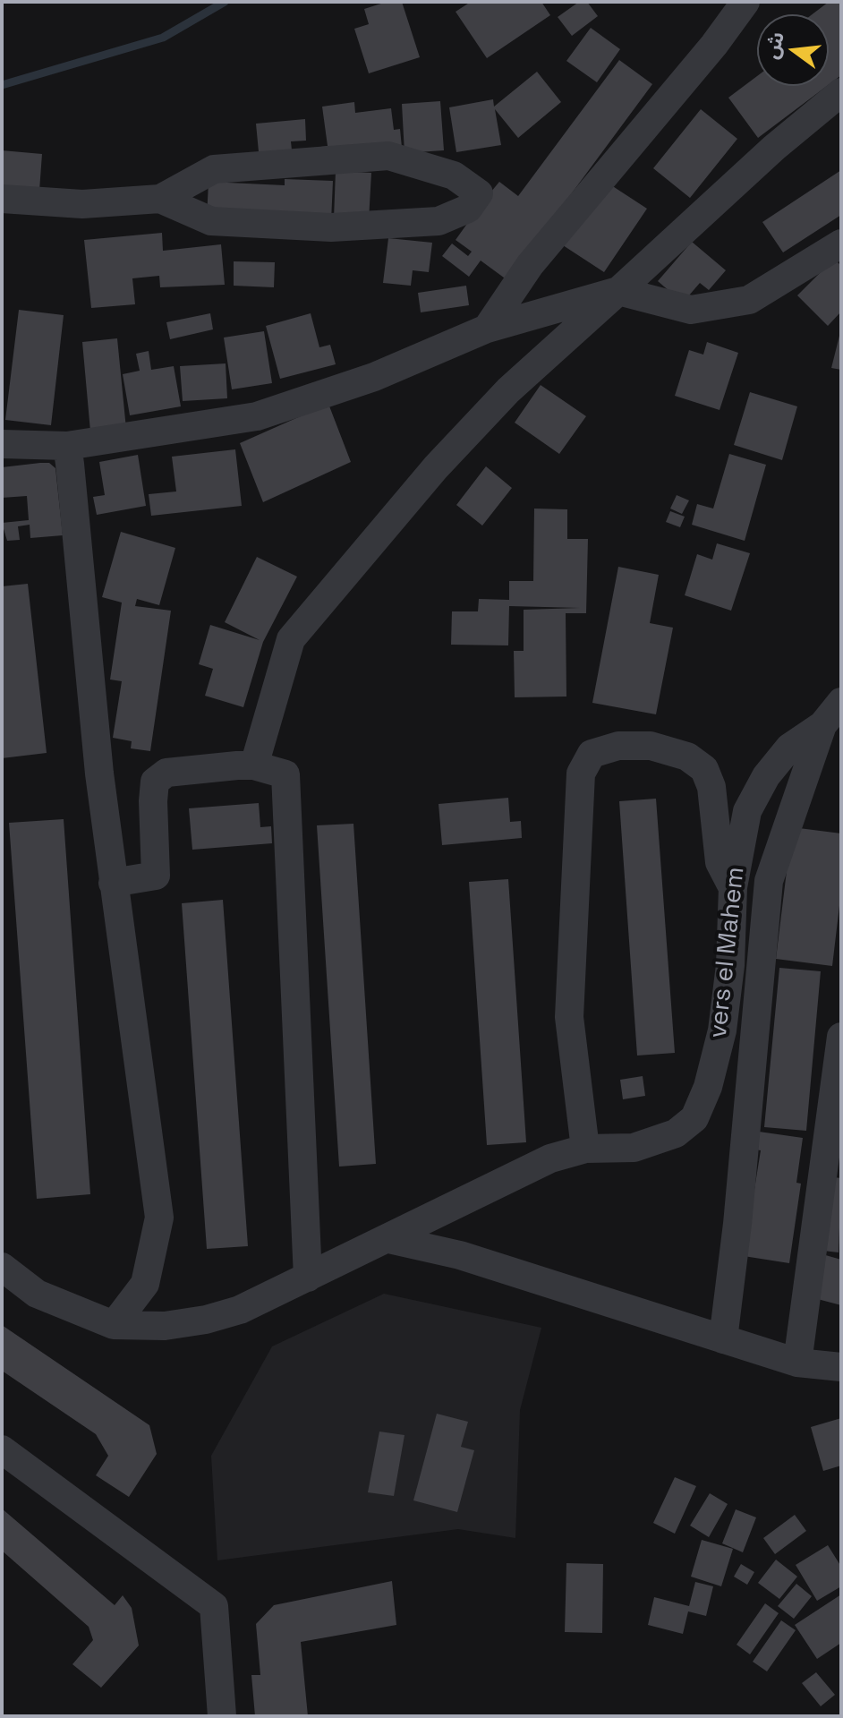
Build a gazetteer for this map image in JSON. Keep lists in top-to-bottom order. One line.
{"streets":{"street":["vers el Mahem"]},"north":"left"}
